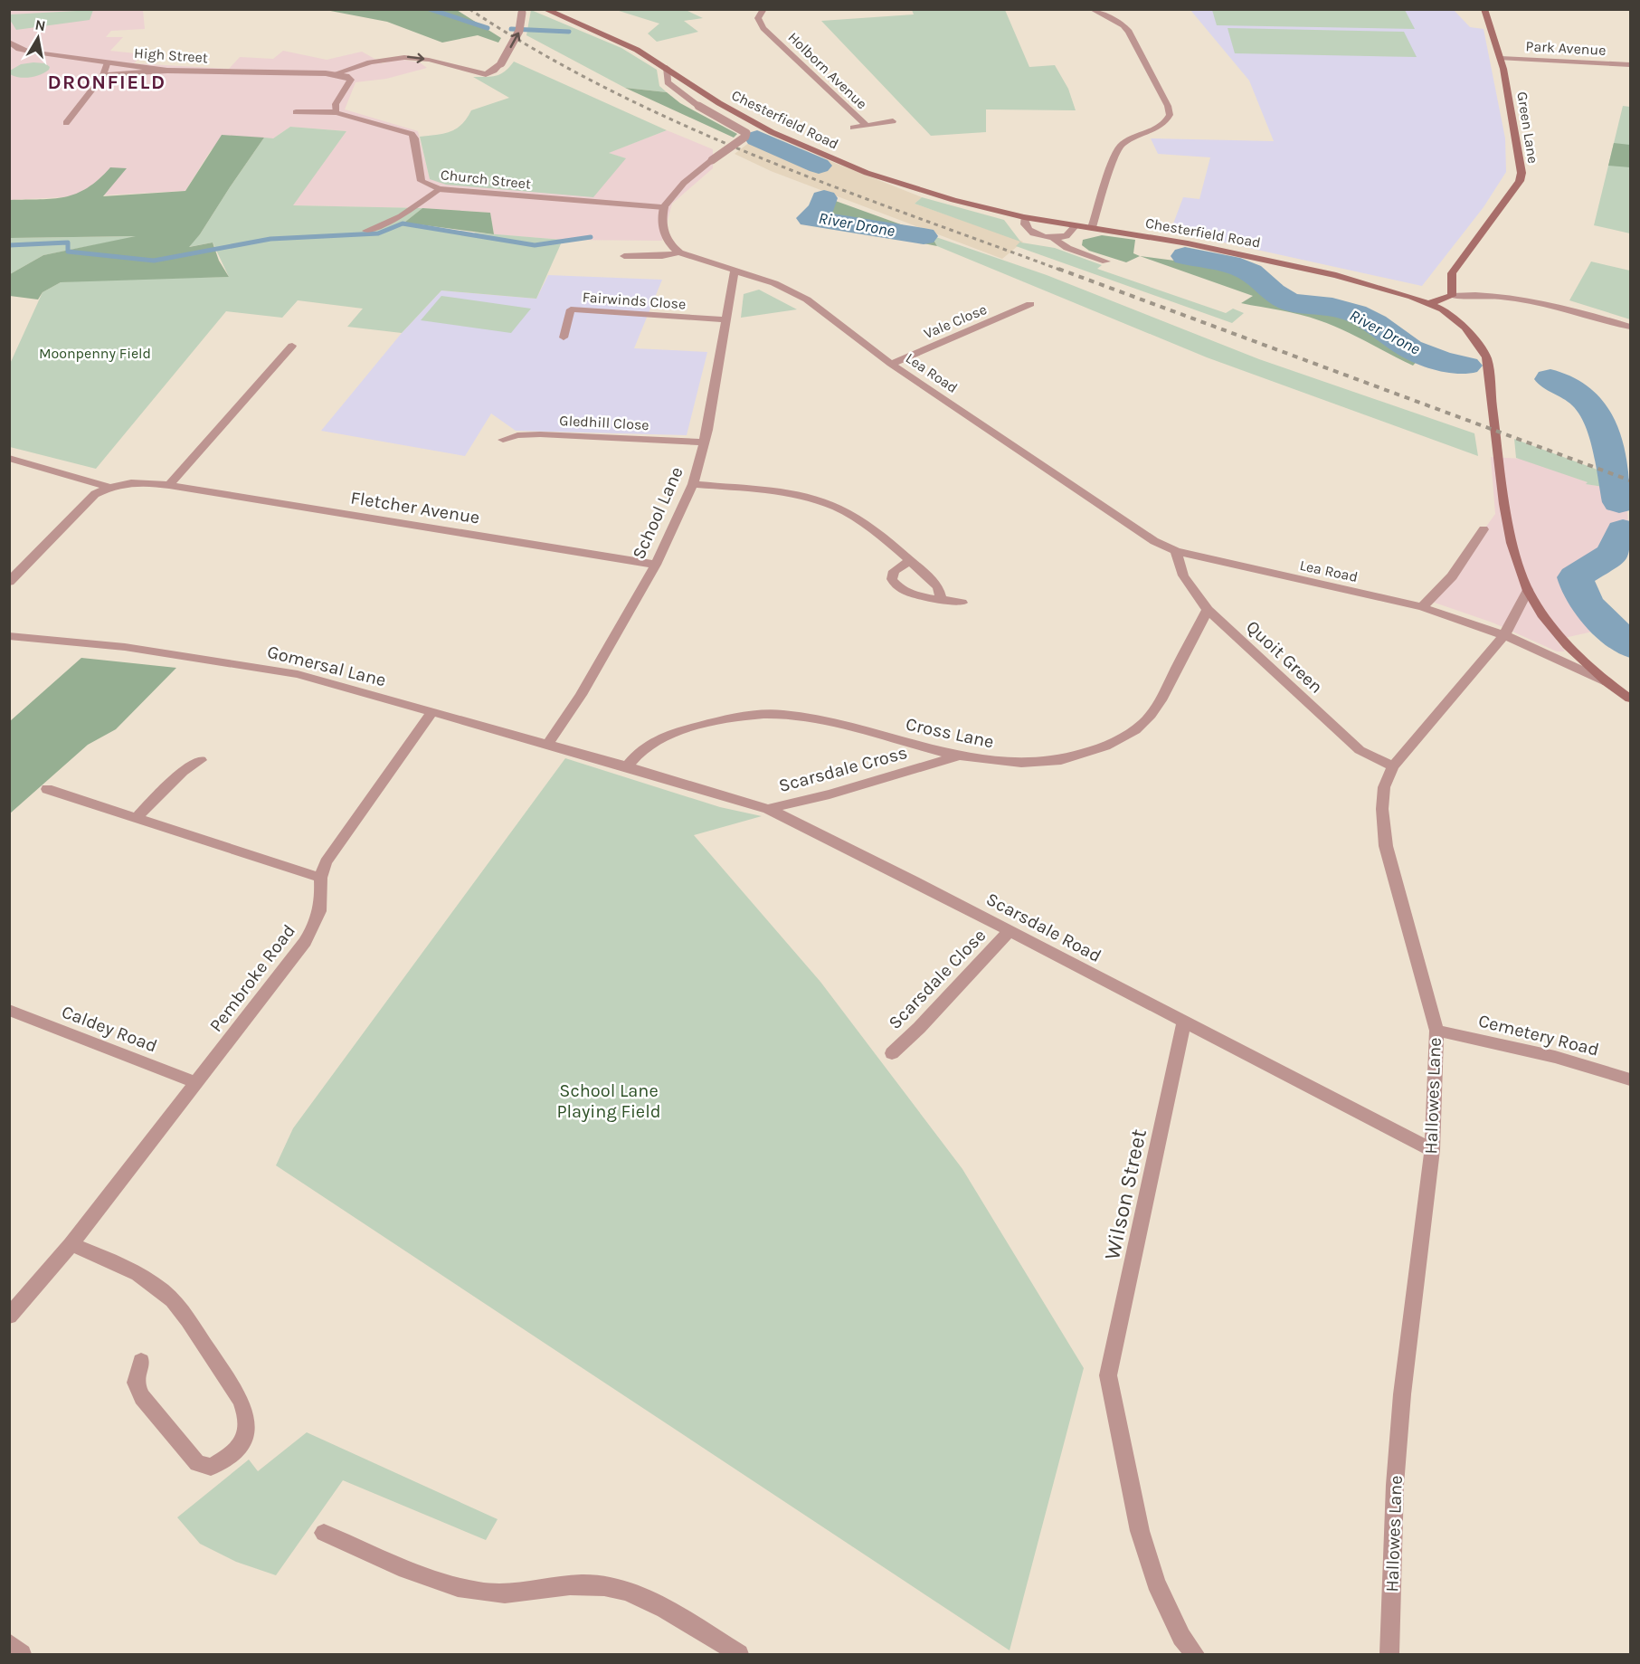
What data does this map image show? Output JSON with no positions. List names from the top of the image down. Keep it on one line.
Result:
{"streets":{"main road":["Chesterfield Road","Green Lane"],"street":["Park Avenue","High Street","Holborn Avenue","Church Street","Fairwinds Close","Vale Close","Lea Road","Gledhill Close","Fletcher Avenue","School Lane","Quoit Green","Gomersal Lane","Cross Lane","Scarsdale Cross","Scarsdale Road","Pembroke Road","Scarsdale Close","Caldey Road","Cemetery Road","Hallowes Lane","Wilson Street"]},"crossings":[["Park Avenue","Green Lane"],["Chesterfield Road","Lea Road"],["Chesterfield Road","Hallowes Lane"],["Fairwinds Close","School Lane"],["Vale Close","Lea Road"],["Lea Road","School Lane"],["Lea Road","Quoit Green"],["Lea Road","Hallowes Lane"],["Gledhill Close","School Lane"],["Fletcher Avenue","School Lane"],["School Lane","Gomersal Lane"],["Quoit Green","Cross Lane"],["Quoit Green","Hallowes Lane"],["Gomersal Lane","Cross Lane"],["Gomersal Lane","Scarsdale Road"],["Cross Lane","Scarsdale Cross"],["Cross Lane","Scarsdale Road"],["Scarsdale Cross","Scarsdale Road"],["Scarsdale Road","Scarsdale Close"],["Scarsdale Road","Hallowes Lane"],["Scarsdale Road","Wilson Street"],["Pembroke Road","Caldey Road"],["Cemetery Road","Hallowes Lane"]],"one_way":["High Street"],"districts":["DRONFIELD"],"water":["River Drone"],"parks":["Moonpenny Field","School Lane Playing Field"],"north":"top"}
